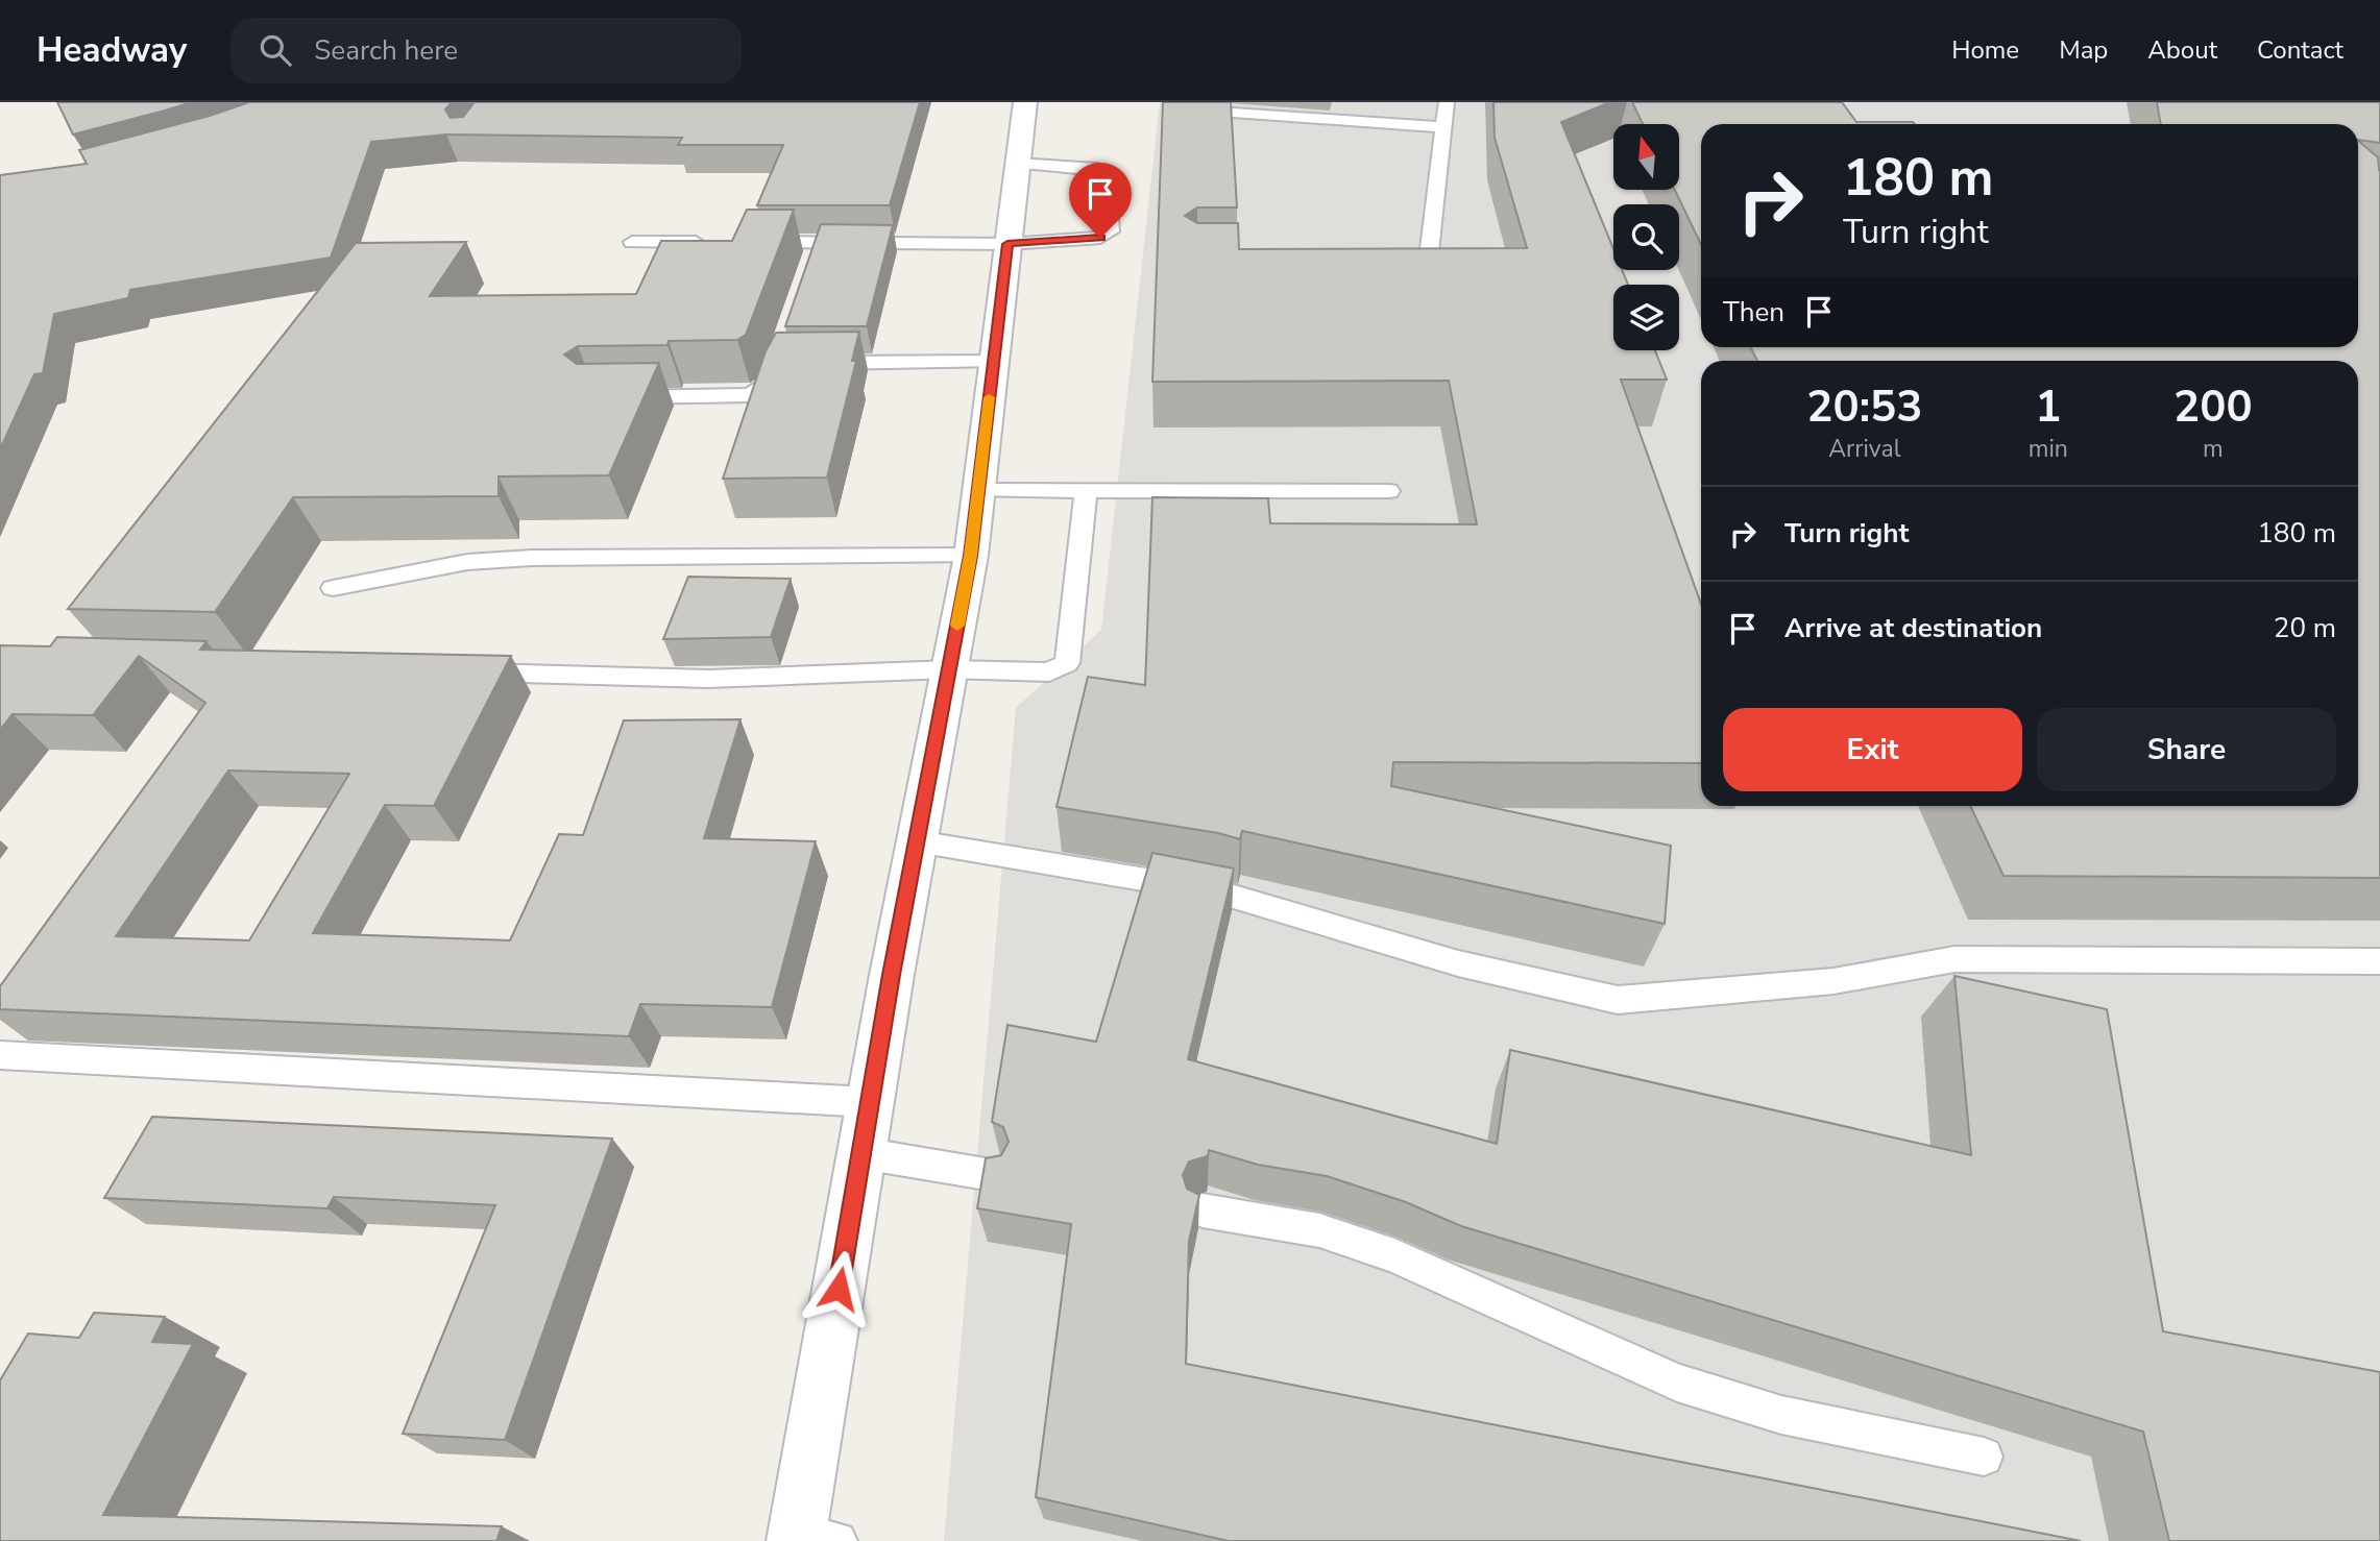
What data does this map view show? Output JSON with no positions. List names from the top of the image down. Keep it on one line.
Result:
{"north":"top","page":{"header":"Headway","search":"Search here","nav":["Home","Map","About","Contact"],"turn":["180 m","Turn right"],"then":"Then","eta":["20:53","Arrival","1","min","200","m"],"list":[{"name":"Turn right","value":"180 m"},{"name":"Arrive at destination","value":"20 m"}],"buttons":["Exit","Share"]}}
